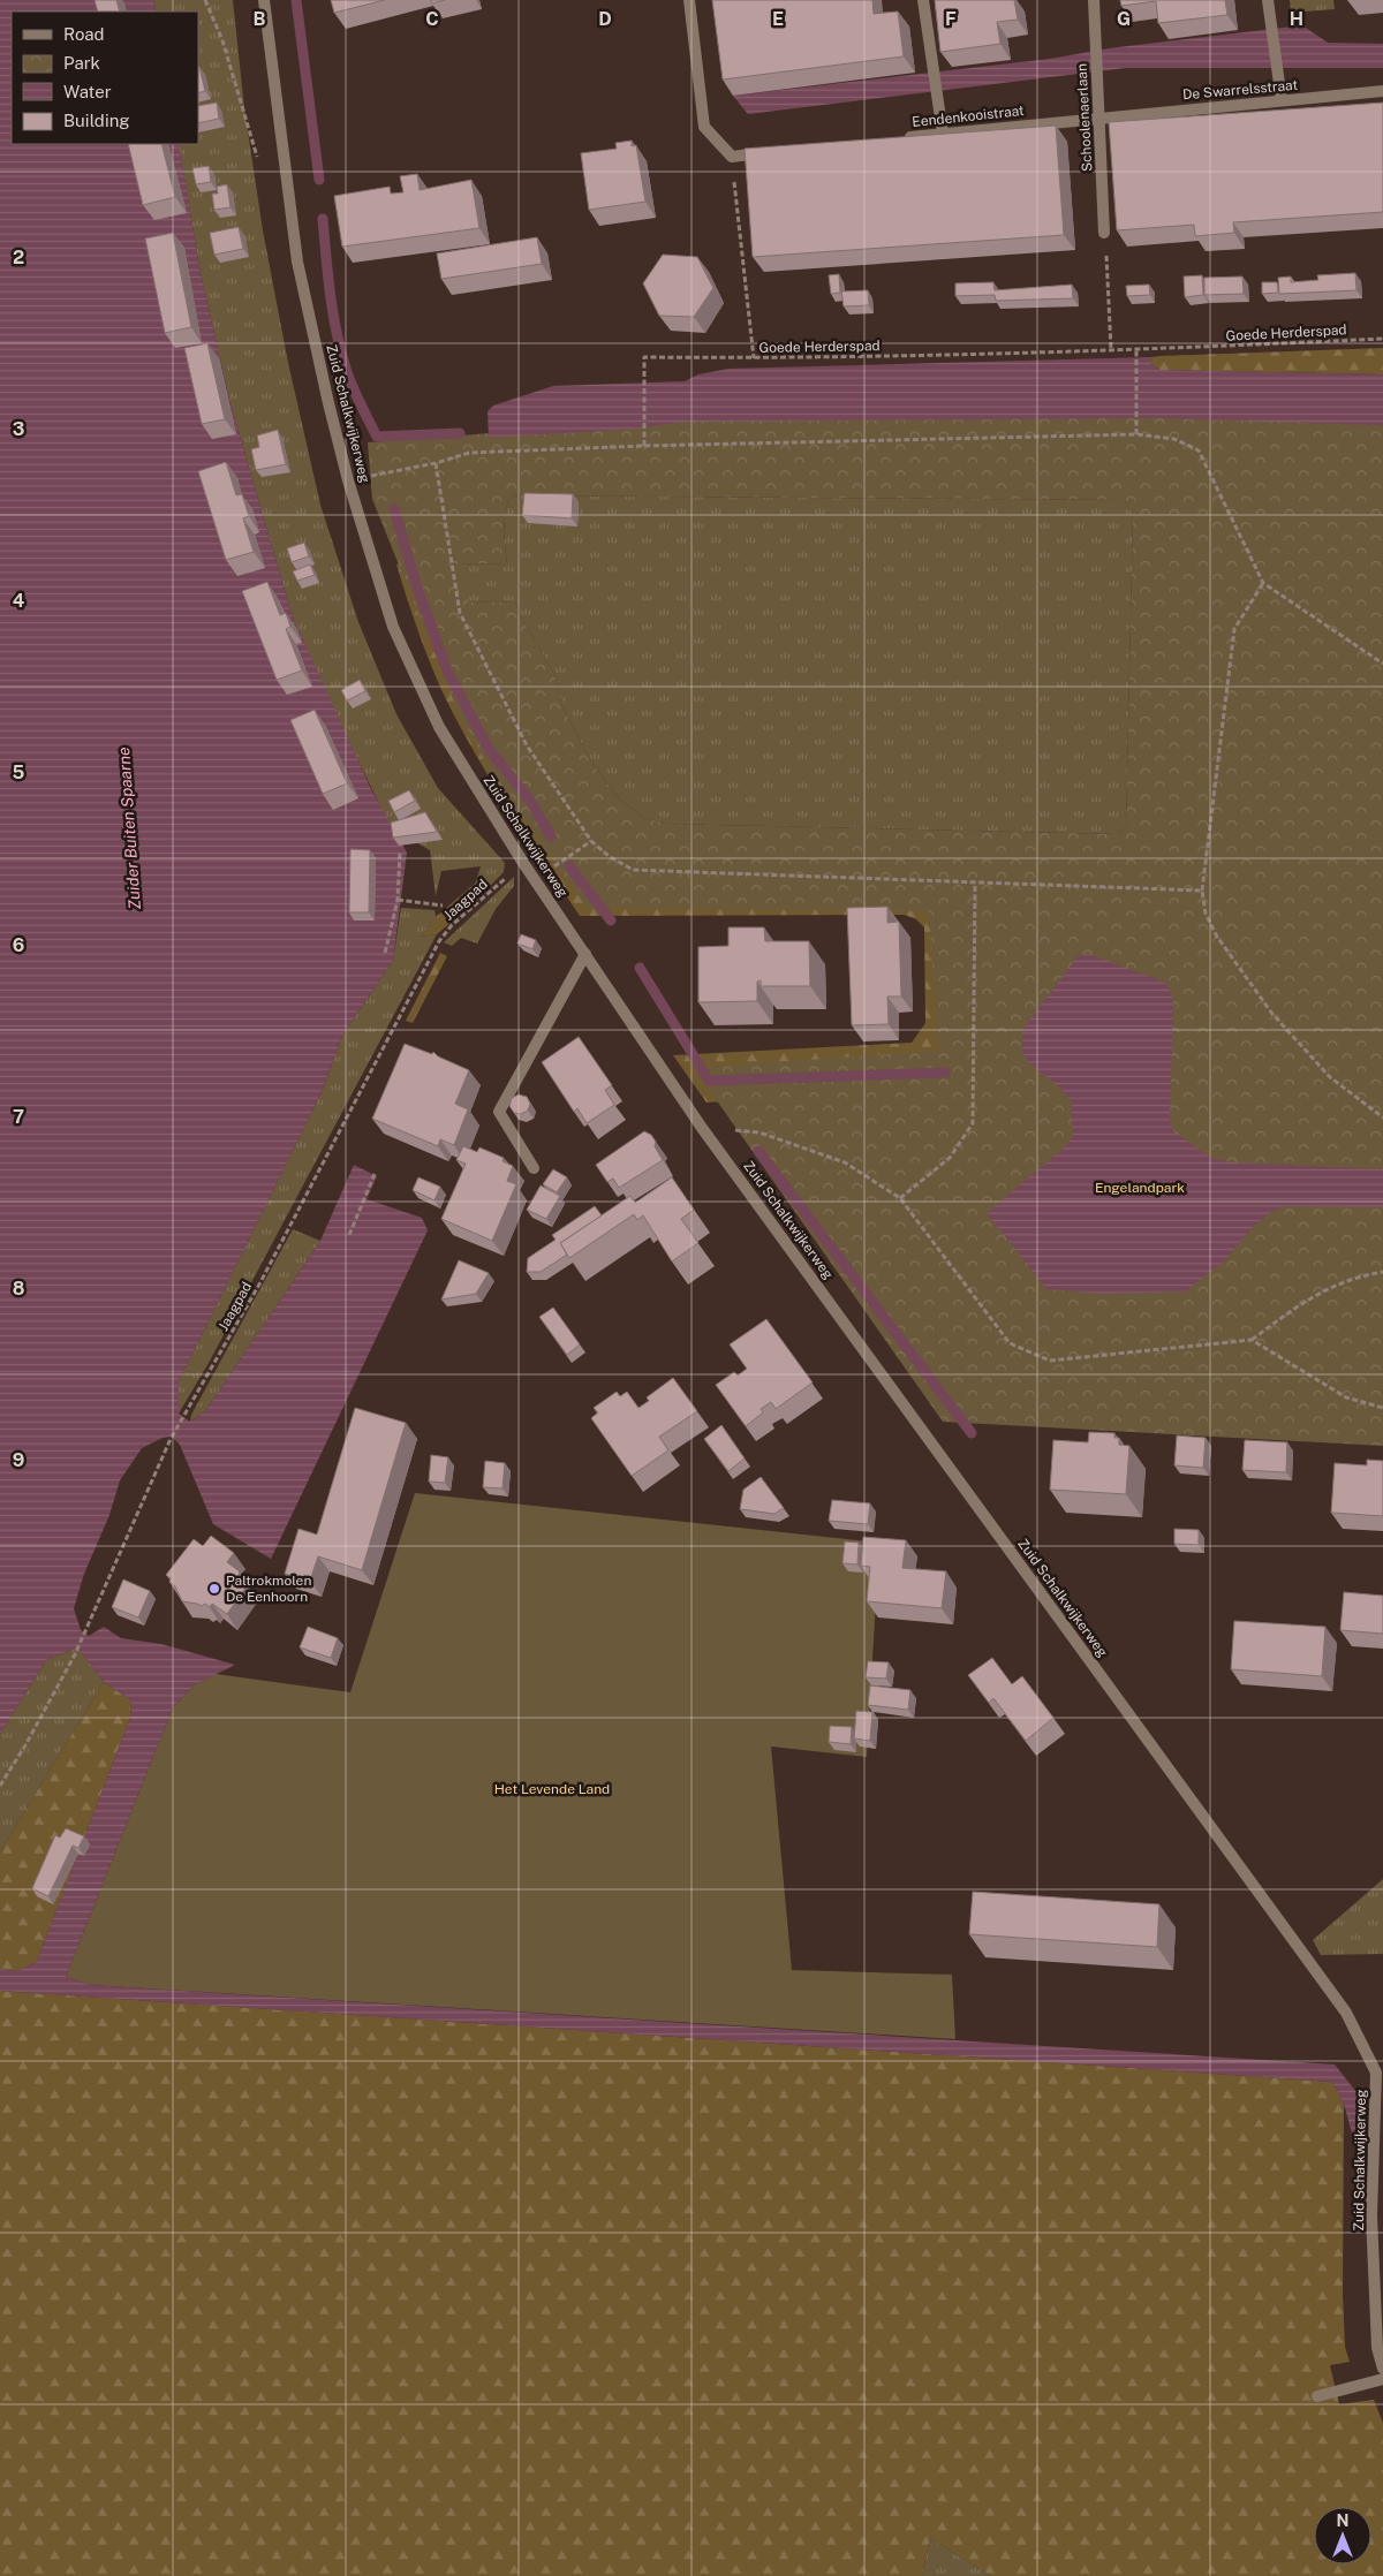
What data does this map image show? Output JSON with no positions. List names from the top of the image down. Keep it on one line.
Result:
{"streets":{"street":["De Swarrelsstraat","Eendenkooistraat","Schoolenaerlaan","Zuid Schalkwijkerweg"],"path":["Goede Herderspad","Jaagpad"]},"crossings":[["De Swarrelsstraat","Eendenkooistraat"],["De Swarrelsstraat","Schoolenaerlaan"],["Eendenkooistraat","Schoolenaerlaan"],["Zuid Schalkwijkerweg","Jaagpad"]],"water":["Zuider Buiten Spaarne"],"parks":["Engelandpark","Het Levende Land"],"places":["Paltrokmolen De Eenhoorn"],"legend":["Road","Park","Water","Building"],"north":"top","grid":{"columns":["B","C","D","E","F","G","H"],"rows":["2","3","4","5","6","7","8","9"]}}
